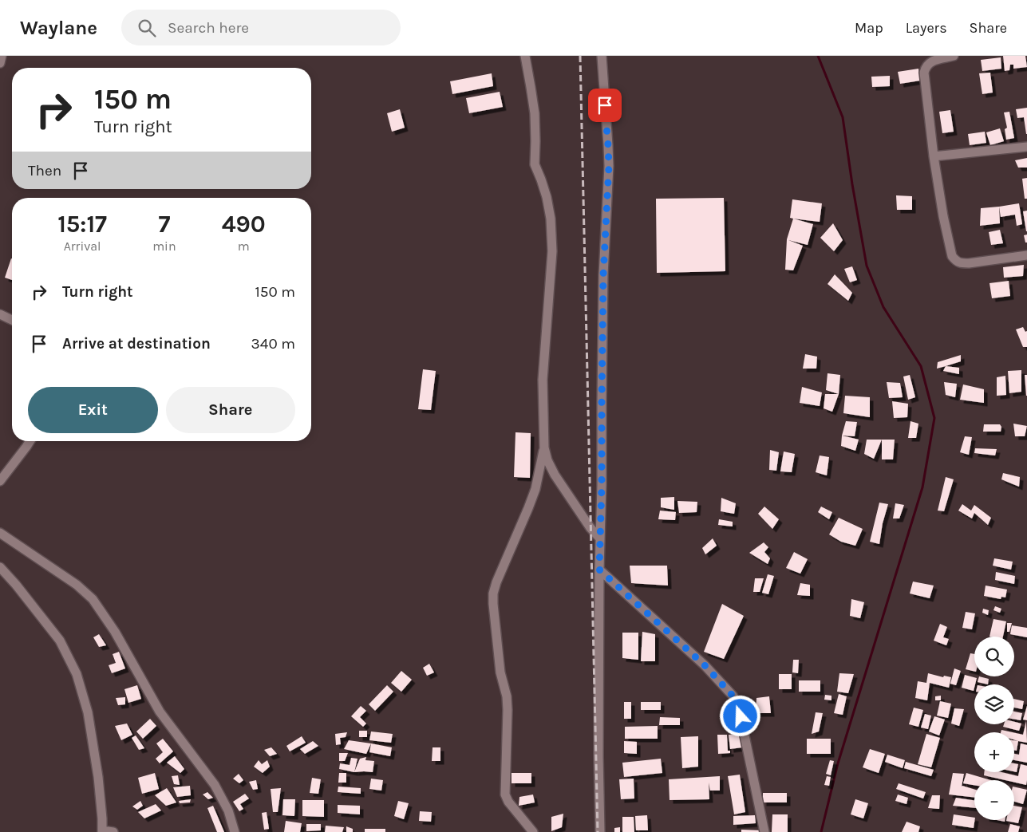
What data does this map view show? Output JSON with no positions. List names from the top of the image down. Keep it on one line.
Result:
{"page":{"header":"Waylane","search":"Search here","nav":["Map","Layers","Share"],"turn":["150 m","Turn right"],"then":"Then","eta":["15:17","Arrival","7","min","490","m"],"list":[{"name":"Turn right","value":"150 m"},{"name":"Arrive at destination","value":"340 m"}],"buttons":["Exit","Share"],"map_buttons":["+","−"]}}
